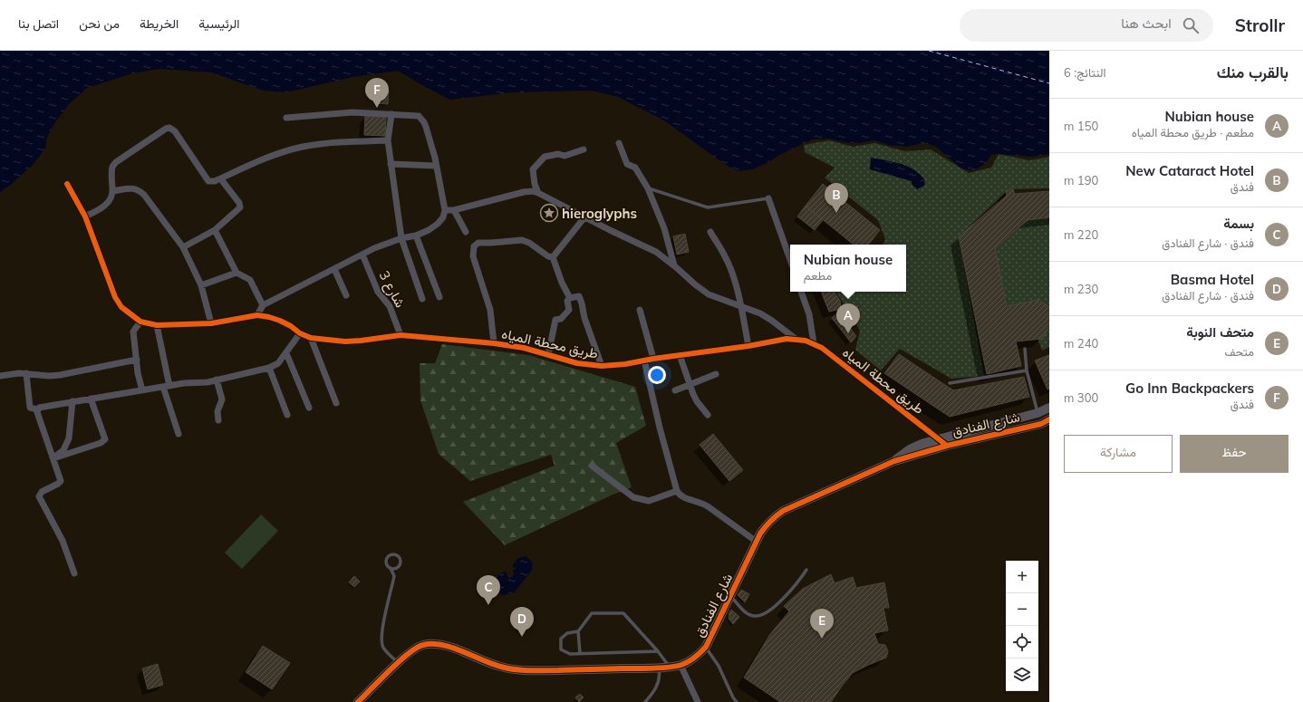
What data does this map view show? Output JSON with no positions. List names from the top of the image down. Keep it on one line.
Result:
{"streets":{"street":["شارع 3","طريق محطة المياه","شارع الفنادق"]},"crossings":[["شارع 3","طريق محطة المياه"],["طريق محطة المياه","شارع الفنادق"]],"places":{"place":["hieroglyphs"]},"page":{"header":"Strollr","search":"ابحث هنا","nav":["الرئيسية","الخريطة","من نحن","اتصل بنا"],"heading":["بالقرب منك","النتائج: 6"],"pins":["F","B","A","C","D","E"],"list":[{"mark":"A","name":"Nubian house","note":"مطعم · طريق محطة المياه","value":"150 m"},{"mark":"B","name":"New Cataract Hotel","note":"فندق","value":"190 m"},{"mark":"C","name":"بسمة","note":"فندق · شارع الفنادق","value":"220 m"},{"mark":"D","name":"Basma Hotel","note":"فندق · شارع الفنادق","value":"230 m"},{"mark":"E","name":"متحف النوبة","note":"متحف","value":"240 m"},{"mark":"F","name":"Go Inn Backpackers","note":"فندق","value":"300 m"}],"popup":["Nubian house","مطعم"],"buttons":["حفظ","مشاركة"],"map_buttons":["+","−"]}}
